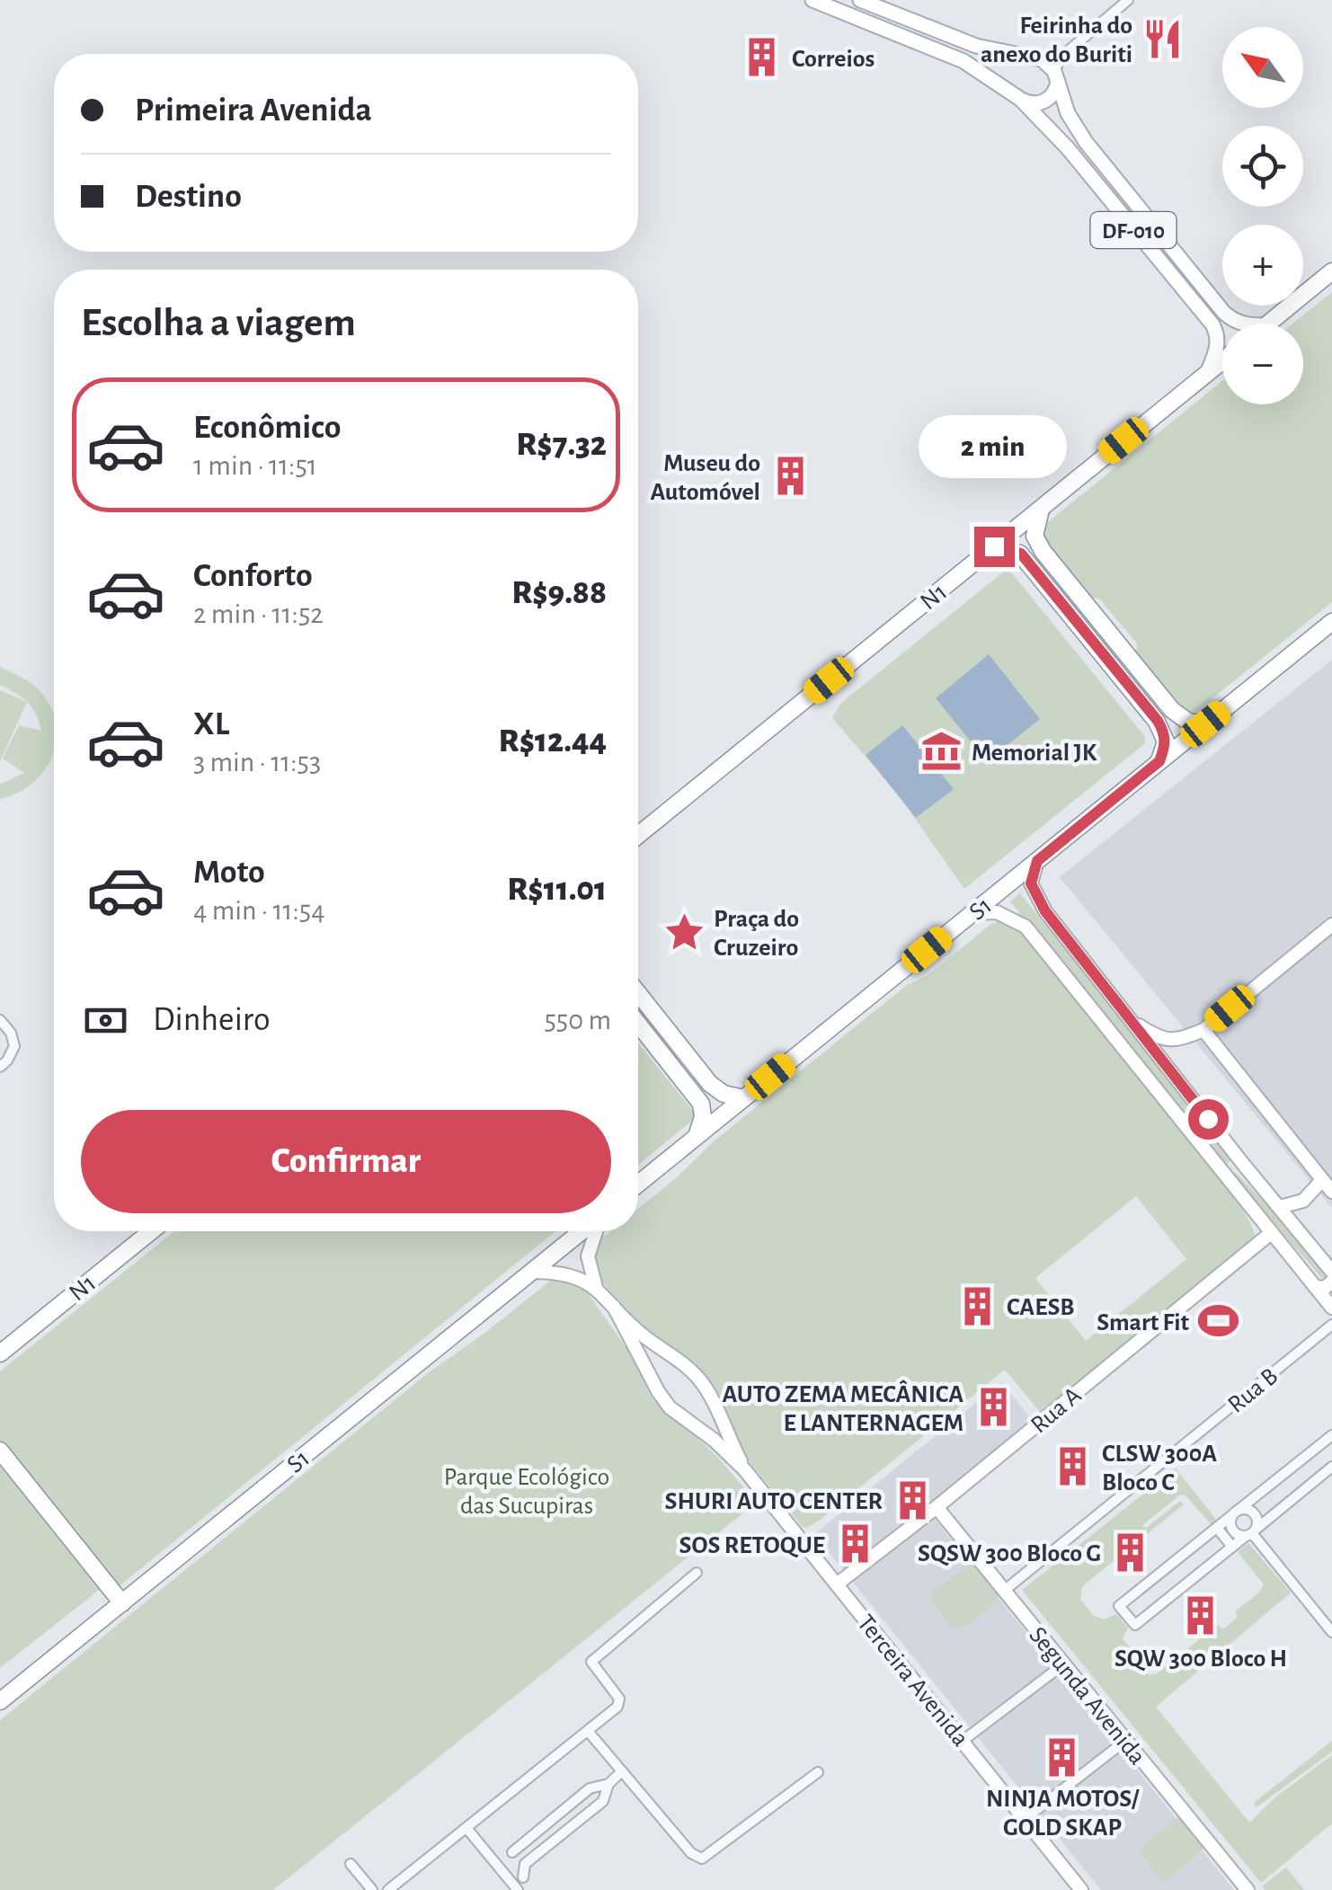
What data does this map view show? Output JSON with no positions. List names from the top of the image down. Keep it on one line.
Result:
{"streets":{"highway":["N1","S1"],"main road":["DF-010"],"street":["Rua B","Rua A","Terceira Avenida","Segunda Avenida"]},"crossings":[["DF-010","N1"],["Rua B","Segunda Avenida"],["Rua A","Terceira Avenida"],["Rua A","Segunda Avenida"]],"parks":["Parque Ecológico das Sucupiras"],"places":{"restaurant":["Feirinha do anexo do Buriti"],"building":["Correios","Museu do Automóvel","CAESB","AUTO ZEMA MECÂNICA E LANTERNAGEM","CLSW 300A Bloco C","SHURI AUTO CENTER","SOS RETOQUE","SQSW 300 Bloco G","SQW 300 Bloco H","NINJA MOTOS/ GOLD SKAP"],"museum":["Memorial JK"],"place":["Praça do Cruzeiro"],"sports":["Smart Fit"]},"north":"top left","page":{"map_buttons":["+","−"],"banner":["Primeira Avenida","Destino"],"heading":"Escolha a viagem","list":[{"name":"Econômico","note":"1 min · 11:51","value":"R$7.32"},{"name":"Conforto","note":"2 min · 11:52","value":"R$9.88"},{"name":"XL","note":"3 min · 11:53","value":"R$12.44"},{"name":"Moto","note":"4 min · 11:54","value":"R$11.01"}],"bubble":"2 min","pay":["Dinheiro","550 m"],"buttons":"Confirmar"}}
